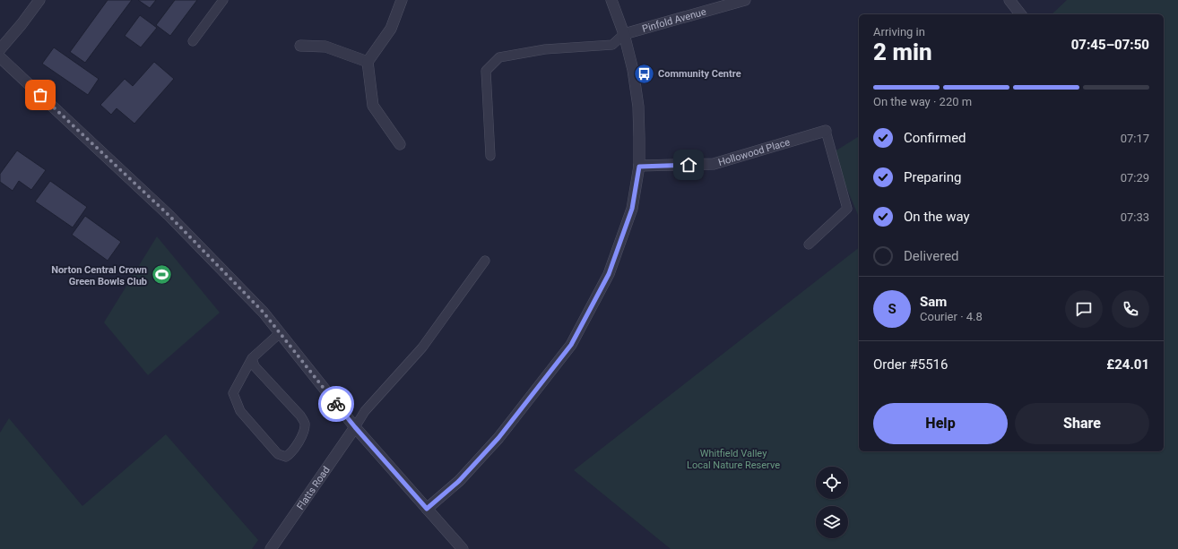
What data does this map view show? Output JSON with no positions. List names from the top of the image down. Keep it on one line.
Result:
{"streets":{"street":["Pinfold Avenue","Hollowood Place","Flatts Road"]},"parks":["Whitfield Valley Local Nature Reserve"],"places":{"bus stop":["Community Centre"],"sports":["Norton Central Crown Green Bowls Club"]},"page":{"heading":["2 min","Arriving in","07:45–07:50"],"panel":["Sam","Courier · 4.8","Order #5516","£24.01"],"bar":"On the way · 220 m","list":[["Confirmed","07:17"],["Preparing","07:29"],["On the way","07:33"],"Delivered"],"round":"S","buttons":["Help","Share"]}}
